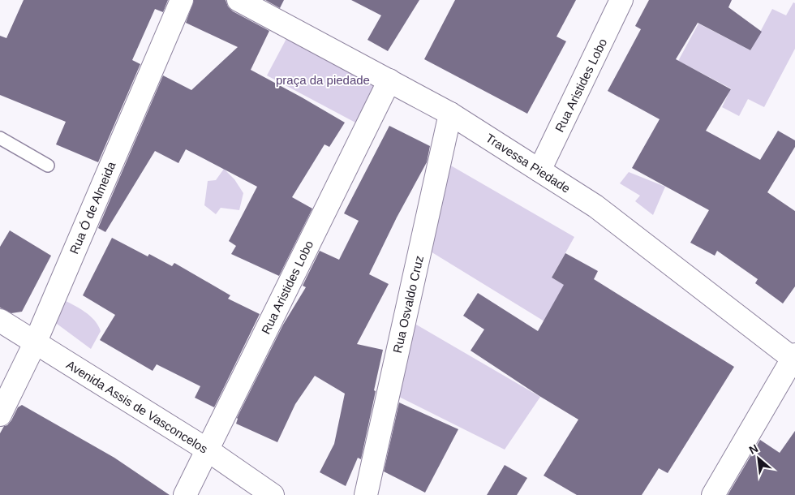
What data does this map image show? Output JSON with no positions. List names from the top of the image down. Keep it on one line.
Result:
{"streets":{"street":["Rua Aristides Lobo","Travessa Piedade","Rua Ó de Almeida","Rua Osvaldo Cruz","Avenida Assis de Vasconcelos"]},"crossings":[["Rua Aristides Lobo","Travessa Piedade"],["Rua Aristides Lobo","Avenida Assis de Vasconcelos"],["Travessa Piedade","Rua Osvaldo Cruz"],["Rua Ó de Almeida","Avenida Assis de Vasconcelos"]],"parks":["praça da piedade"],"north":"top left"}
